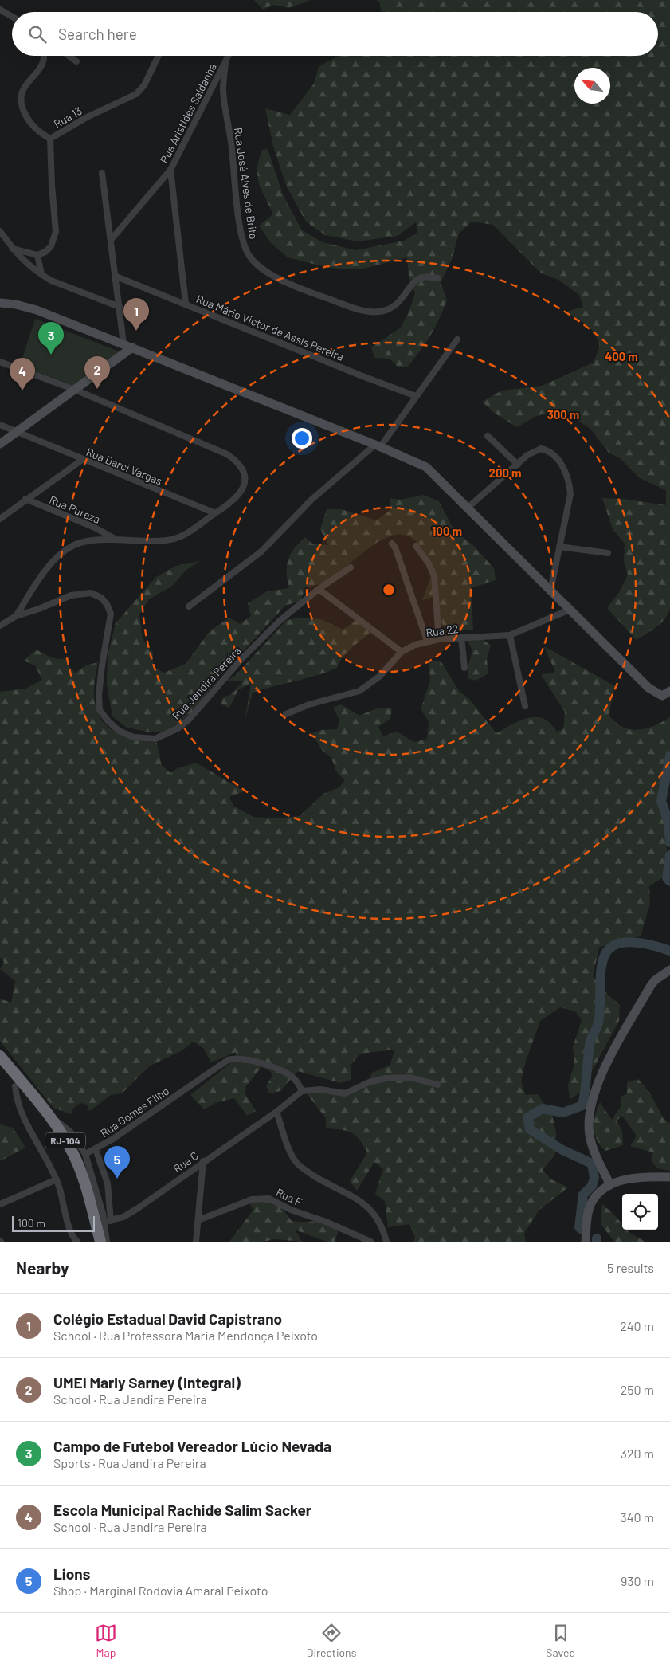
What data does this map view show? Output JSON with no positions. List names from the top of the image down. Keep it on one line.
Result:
{"streets":{"highway":["RJ-104"],"street":["Rua Aristides Saldanha","Rua 13","Rua José Alves de Brito","Rua Mário Victor de Assis Pereira","Rua Darci Vargas","Rua Pureza","Rua 22","Rua Jandira Pereira","Rua Gomes Filho","Rua C","Rua F"]},"crossings":[["Rua Aristides Saldanha","Rua José Alves de Brito"],["Rua Gomes Filho","Rua C"]],"scale_bar":"100 m","north":"top left","page":{"search":"Search here","pins":["1","3","2","4","5"],"scale":"100 m","heading":["Nearby","5 results"],"list":[{"mark":"1","name":"Colégio Estadual David Capistrano","note":"School · Rua Professora Maria Mendonça Peixoto","value":"240 m"},{"mark":"2","name":"UMEI Marly Sarney (Integral)","note":"School · Rua Jandira Pereira","value":"250 m"},{"mark":"3","name":"Campo de Futebol Vereador Lúcio Nevada","note":"Sports · Rua Jandira Pereira","value":"320 m"},{"mark":"4","name":"Escola Municipal Rachide Salim Sacker","note":"School · Rua Jandira Pereira","value":"340 m"},{"mark":"5","name":"Lions","note":"Shop · Marginal Rodovia Amaral Peixoto","value":"930 m"}],"nav":["Map","Directions","Saved"]},"rings":["400 m","300 m","200 m","100 m"]}
